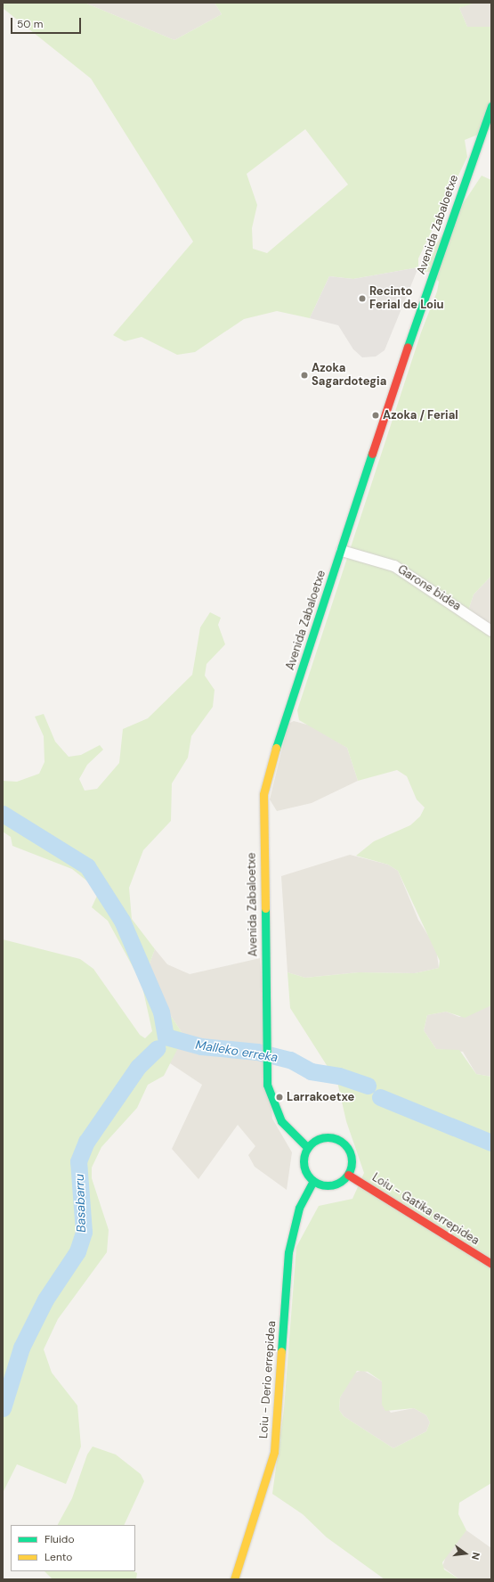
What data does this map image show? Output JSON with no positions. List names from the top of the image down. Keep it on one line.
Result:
{"streets":{"main road":["Avenida Zabaloetxe","Loiu - Gatika errepidea","Loiu - Derio errepidea"],"street":["Garone bidea"]},"crossings":[["Avenida Zabaloetxe","Garone bidea"],["Avenida Zabaloetxe","Loiu - Gatika errepidea"],["Avenida Zabaloetxe","Loiu - Derio errepidea"],["Loiu - Gatika errepidea","Loiu - Derio errepidea"]],"water":["Malleko erreka","Basabarru"],"places":["Recinto Ferial de Loiu","Azoka Sagardotegia","Azoka / Ferial","Larrakoetxe"],"legend":["Fluido","Lento"],"scale_bar":"50 m","north":"right"}
